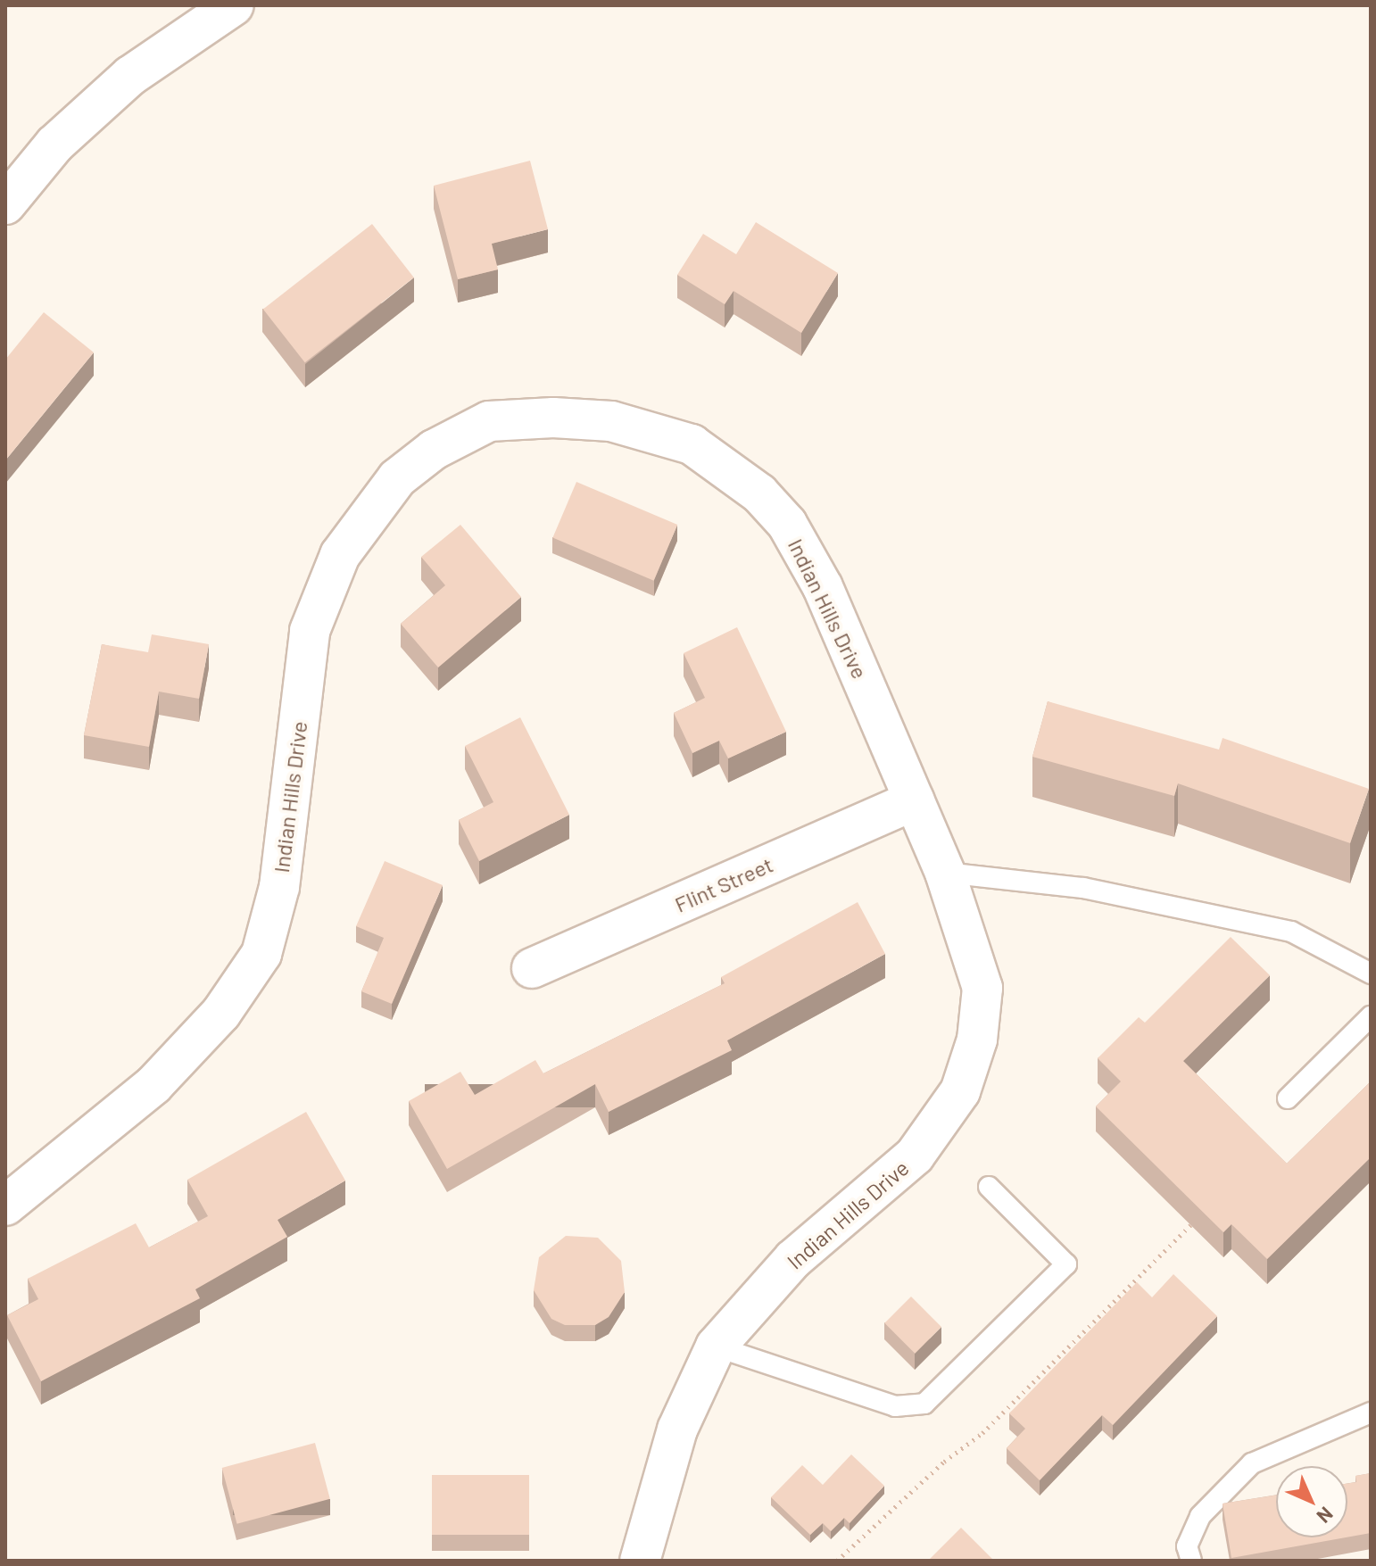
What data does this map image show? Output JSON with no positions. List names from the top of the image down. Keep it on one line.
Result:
{"streets":{"street":["Indian Hills Drive","Flint Street"]},"crossings":[["Indian Hills Drive","Flint Street"]],"north":"bottom right"}
